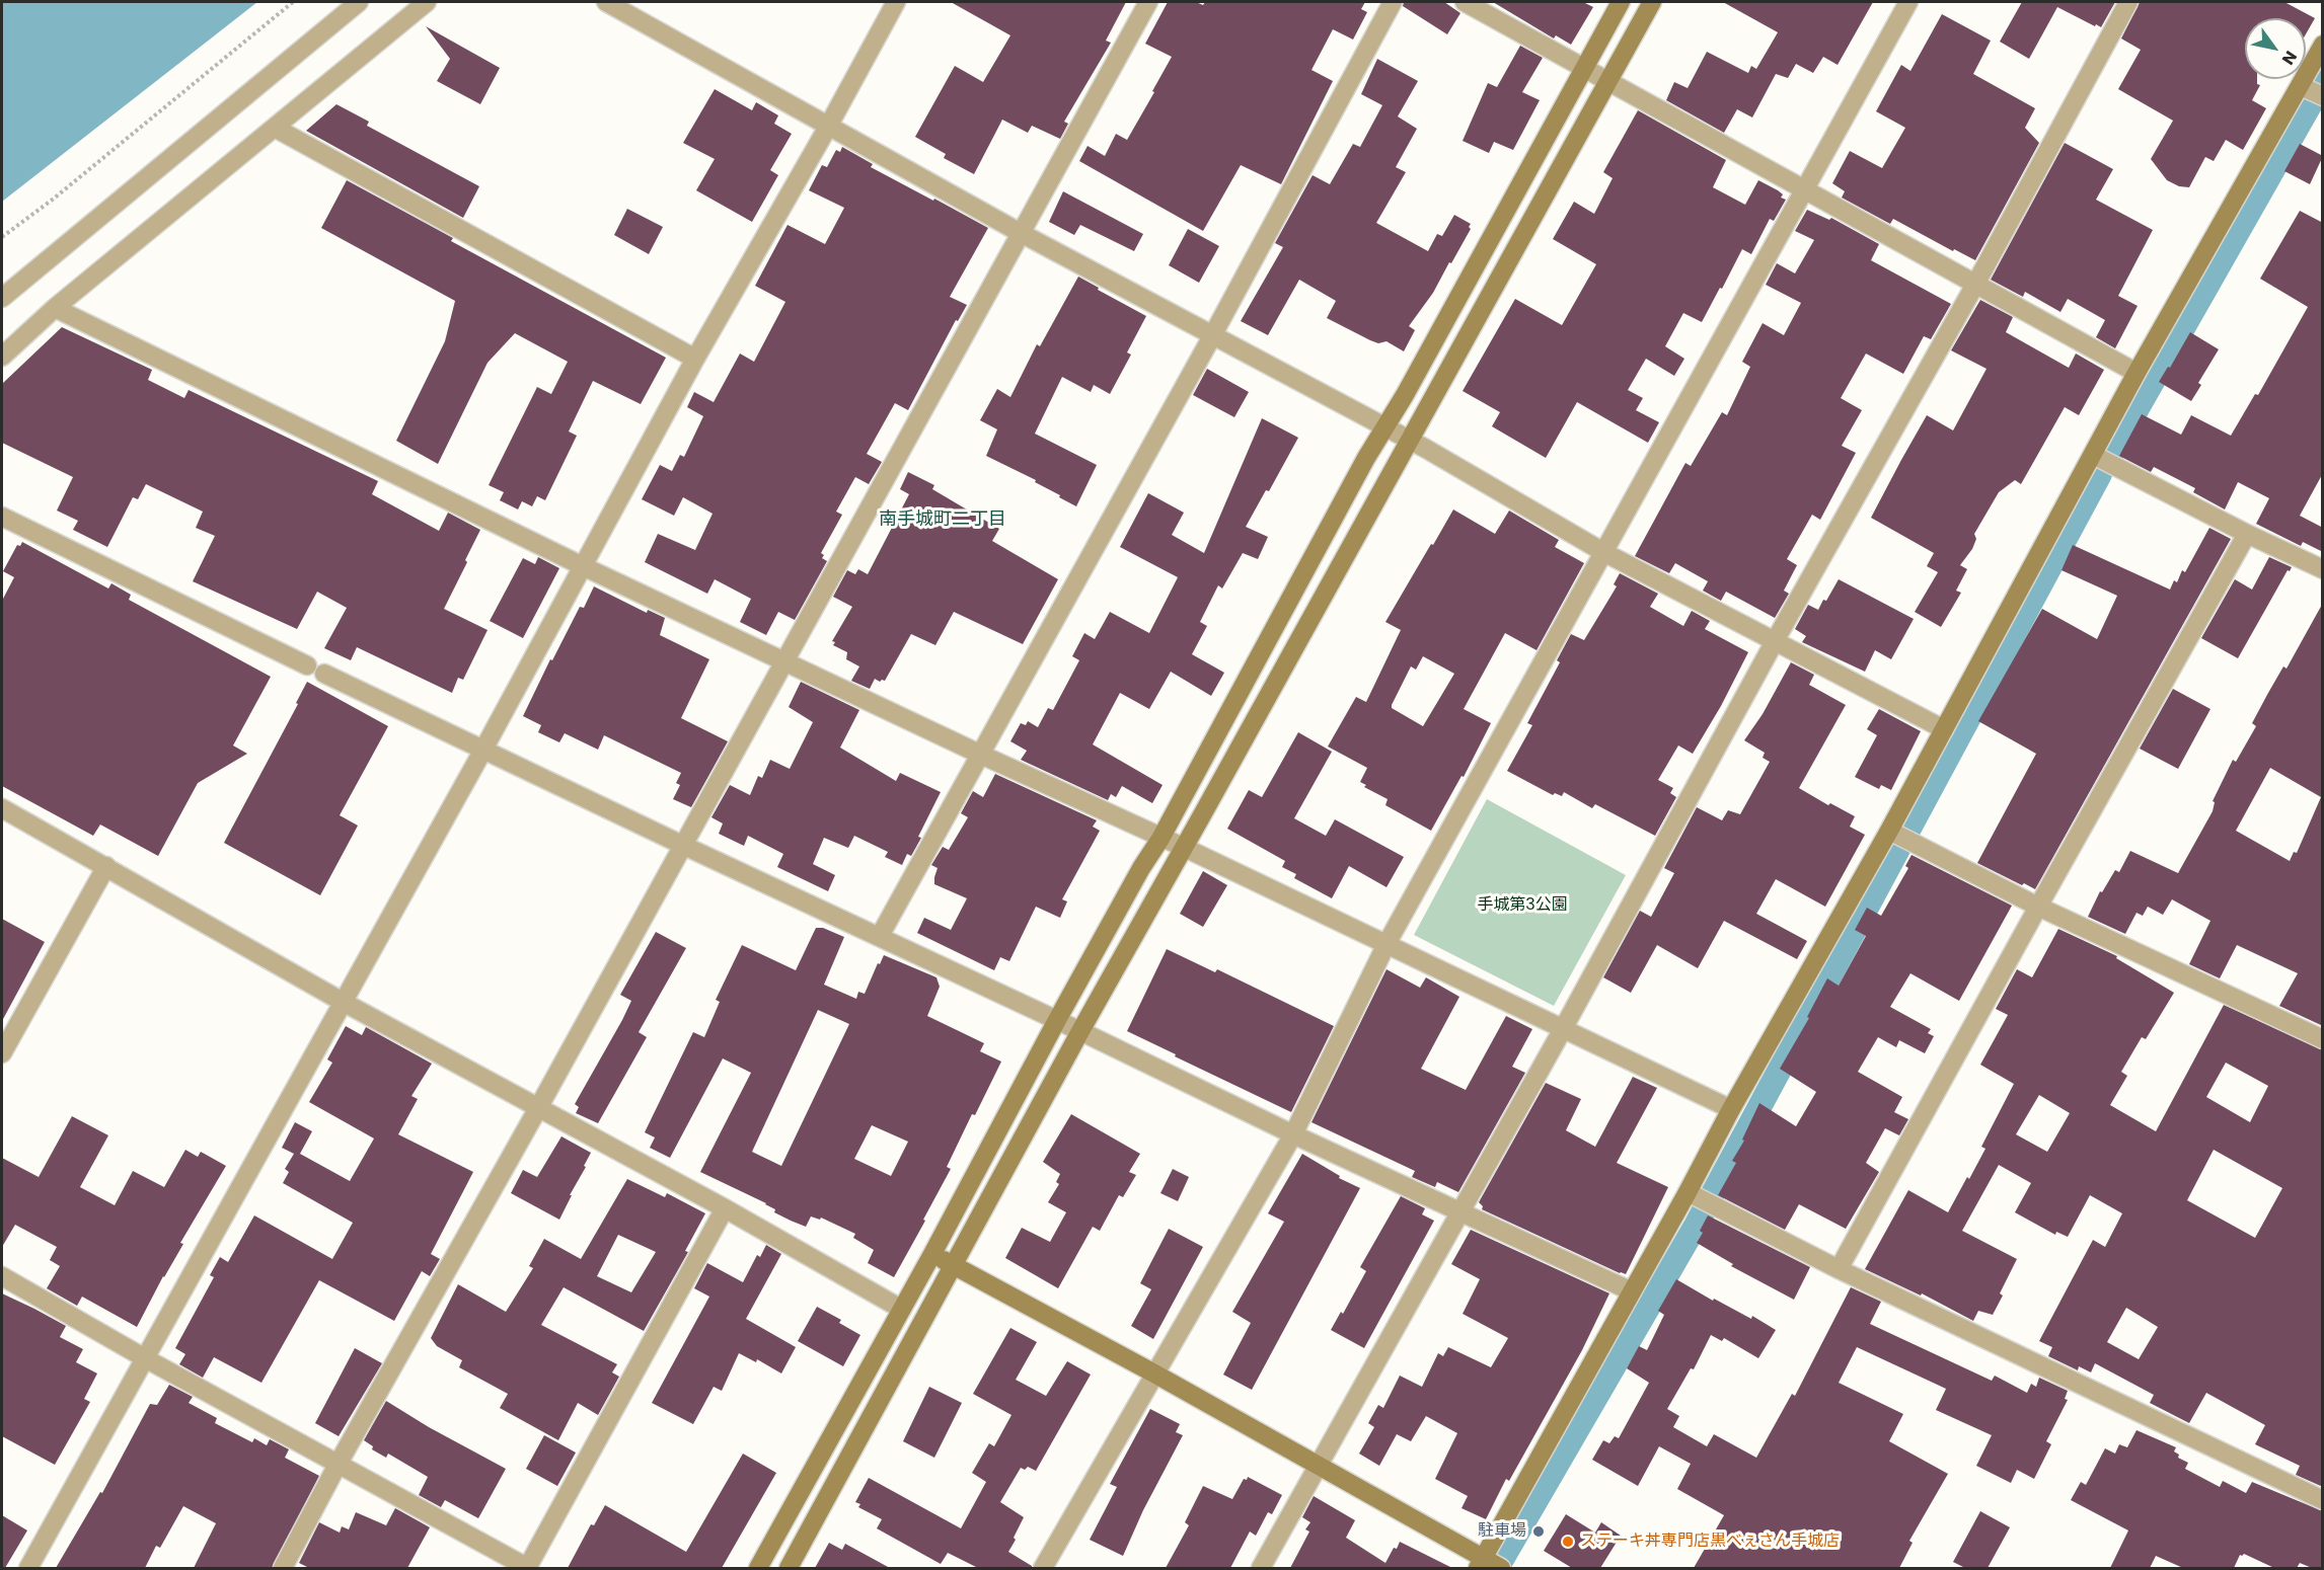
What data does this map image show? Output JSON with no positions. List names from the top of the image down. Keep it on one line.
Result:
{"districts":["南手城町二丁目"],"parks":["手城第3公園"],"places":["駐車場","ステーキ丼専門店黒べぇさん手城店"],"north":"bottom right"}
